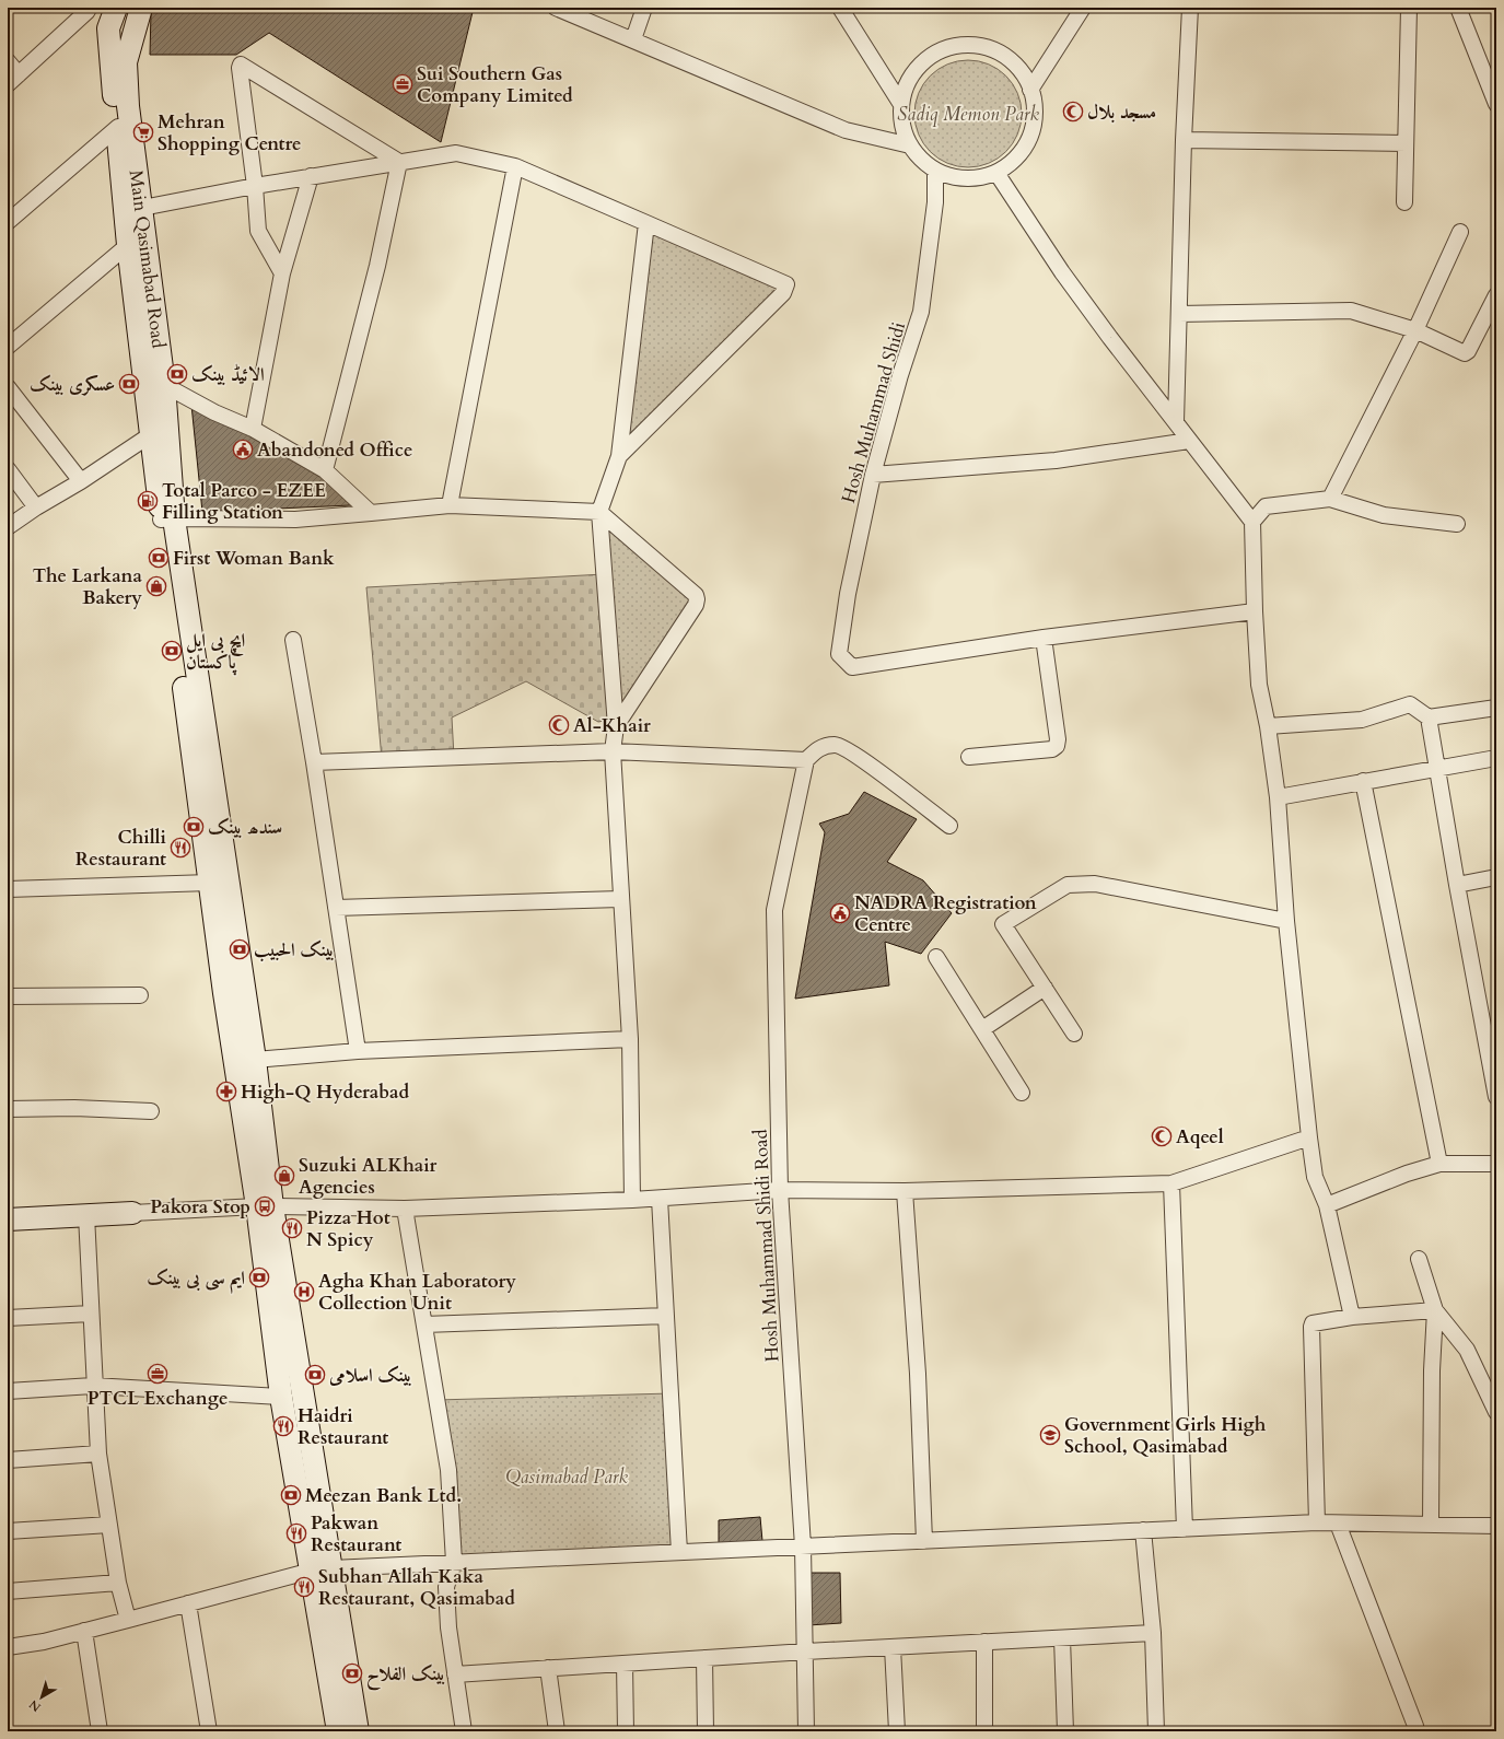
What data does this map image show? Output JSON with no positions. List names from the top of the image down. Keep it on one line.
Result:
{"streets":{"main road":["Main Qasimabad Road"],"street":["Hosh Muhammad Shidi","Hosh Muhammad Shidi Road"]},"parks":["Sadiq Memon Park","Qasimabad Park"],"places":{"office":["Sui Southern Gas Company Limited","PTCL Exchange"],"mosque":["مسجد بلال","Al-Khair","Aqeel"],"supermarket":["Mehran Shopping Centre"],"bank":["الائیڈ بینک","عسکری بینک","First Woman Bank","ایچ بی ایل پاکستان","سندھ بینک","بينک الحبيب","ایم سی بی بینک","بینک اسلامی","Meezan Bank Ltd.","بینک الفلاح"],"public building":["Abandoned Office","NADRA Registration Centre"],"fuel station":["Total Parco - EZEE Filling Station"],"shop":["The Larkana Bakery","Suzuki ALKhair Agencies"],"restaurant":["Chilli Restaurant","Pizza Hot N Spicy","Haidri Restaurant","Pakwan Restaurant","Subhan Allah Kaka Restaurant, Qasimabad"],"pharmacy":["High-Q Hyderabad"],"bus stop":["Pakora Stop"],"hospital":["Agha Khan Laboratory Collection Unit"],"school or university":["Government Girls High School, Qasimabad"]},"north":"bottom left"}
